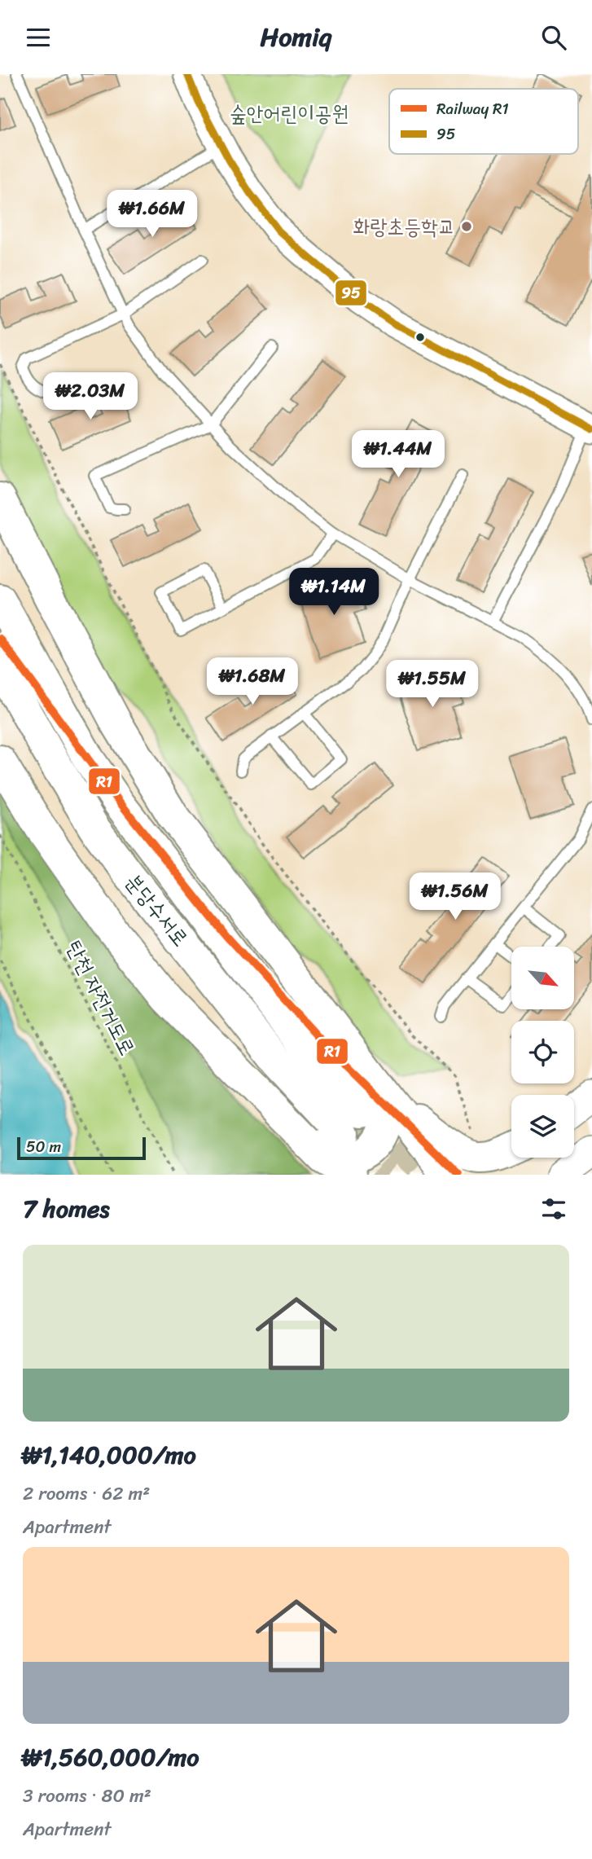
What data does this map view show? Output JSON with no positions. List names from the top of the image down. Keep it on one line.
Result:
{"streets":{"highway":["분당수서로"],"path":["탄천 자전거도로"]},"parks":["숲안어린이공원"],"places":["화랑초등학교"],"lines":["transit line 95","rail line R1"],"legend":["Railway R1","95"],"scale_bar":"50 m","north":"bottom right","page":{"header":"Homiq","price":["₩1.66M","₩2.03M","₩1.44M","₩1.14M","₩1.68M","₩1.55M","₩1.56M"],"scale":"50 m","heading":"7 homes","list":[{"name":"₩1,140,000/mo","note":"2 rooms · 62 m² · Apartment"},{"name":"₩1,560,000/mo","note":"3 rooms · 80 m² · Apartment"}]}}
